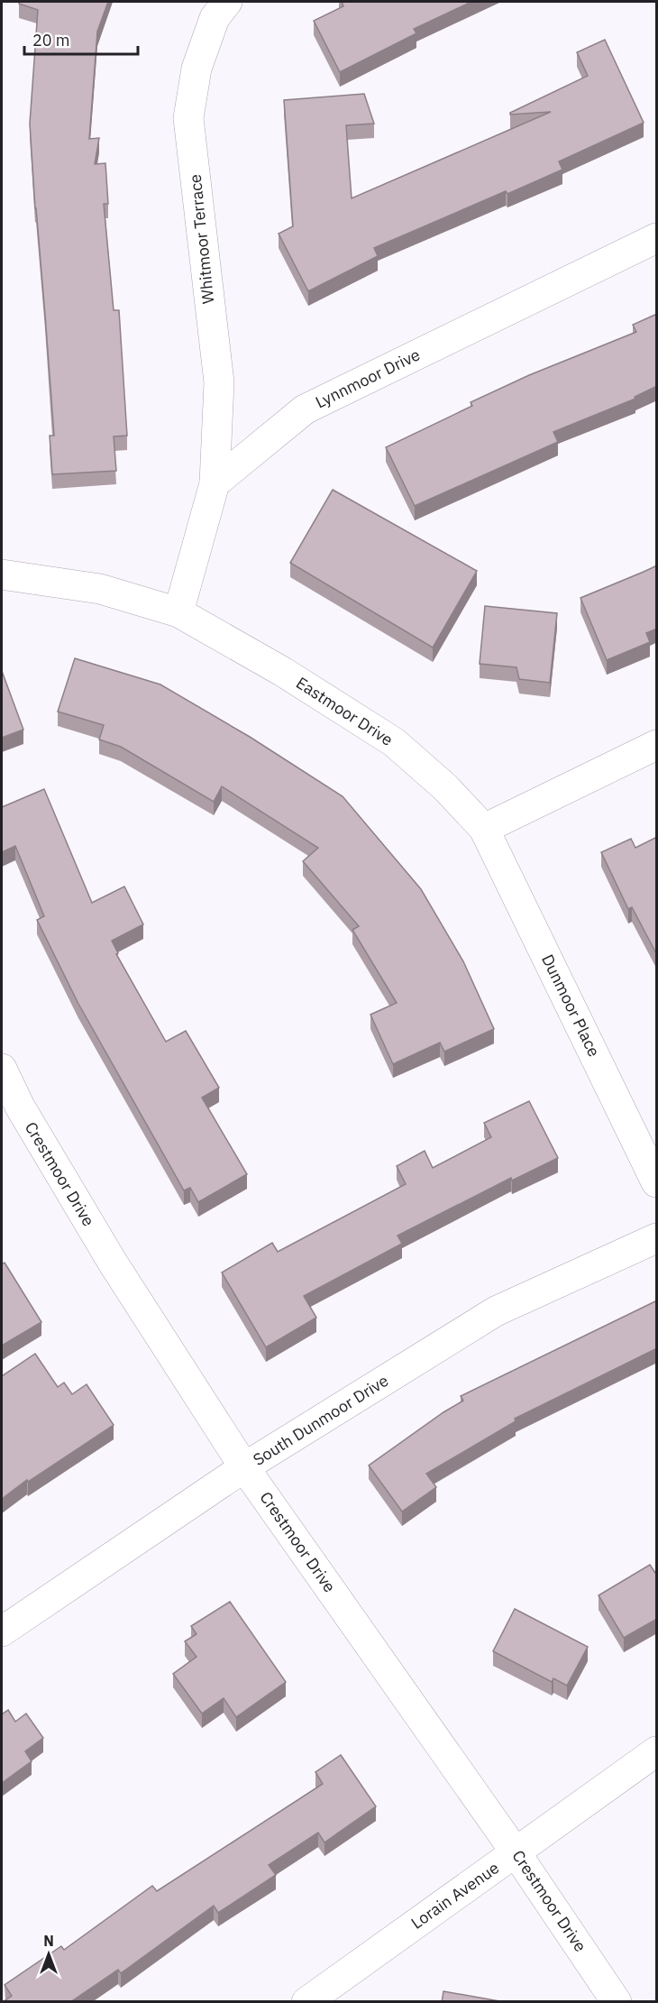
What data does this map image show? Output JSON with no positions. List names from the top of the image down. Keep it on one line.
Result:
{"streets":{"street":["Whitmoor Terrace","Lynnmoor Drive","Eastmoor Drive","Dunmoor Place","Crestmoor Drive","South Dunmoor Drive","Lorain Avenue"]},"crossings":[["Whitmoor Terrace","Lynnmoor Drive"],["Eastmoor Drive","Dunmoor Place"],["Crestmoor Drive","South Dunmoor Drive"],["Crestmoor Drive","Lorain Avenue"]],"scale_bar":"20 m","north":"top"}
